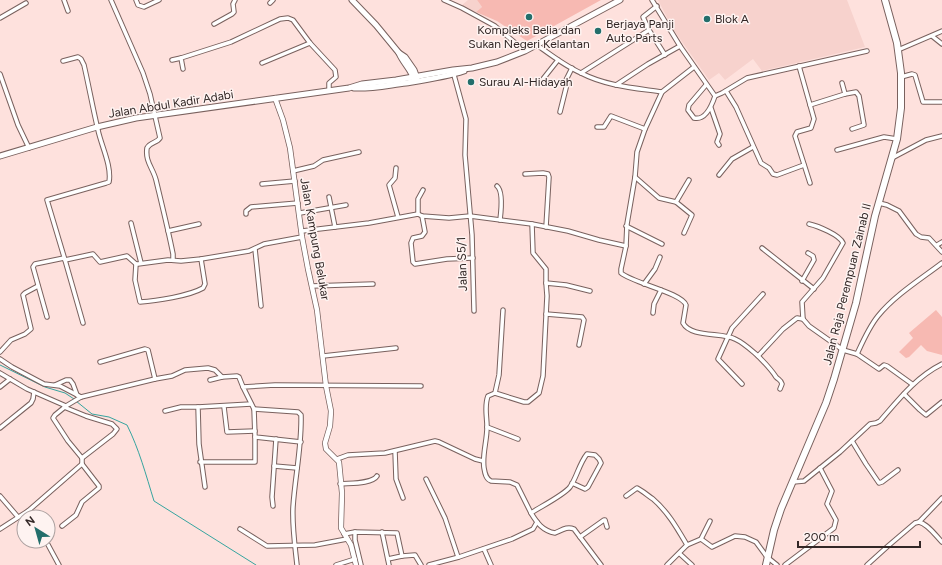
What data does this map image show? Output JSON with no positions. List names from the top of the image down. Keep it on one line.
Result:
{"streets":{"main road":["Jalan Abdul Kadir Adabi","Jalan Raja Perempuan Zainab II"],"street":["Jalan Kampung Belukar","Jalan S5/1"]},"crossings":[["Jalan Abdul Kadir Adabi","Jalan Kampung Belukar"],["Jalan Abdul Kadir Adabi","Jalan S5/1"]],"places":["Kompleks Belia dan Sukan Negeri Kelantan","Blok A","Berjaya Panji Auto Parts","Surau Al-Hidayah"],"scale_bar":"200 m","north":"top left"}
